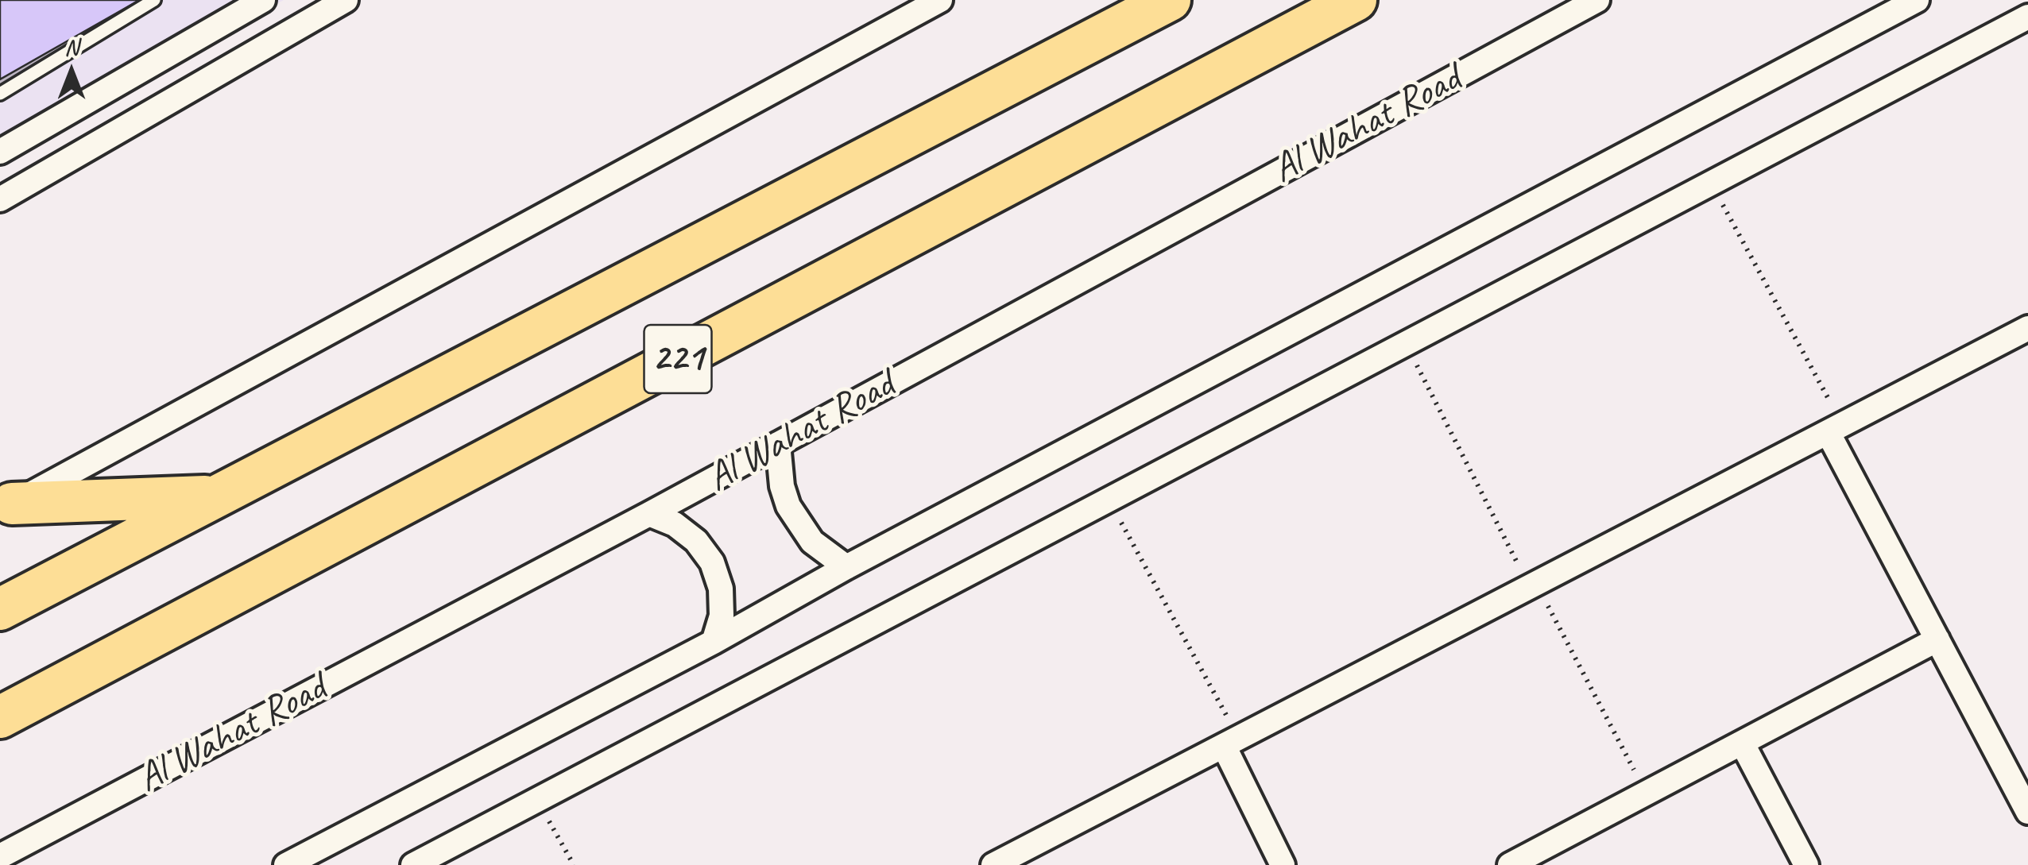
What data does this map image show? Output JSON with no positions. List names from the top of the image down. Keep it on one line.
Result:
{"streets":{"highway":["221"],"street":["Al Wahat Road"]},"north":"top"}
